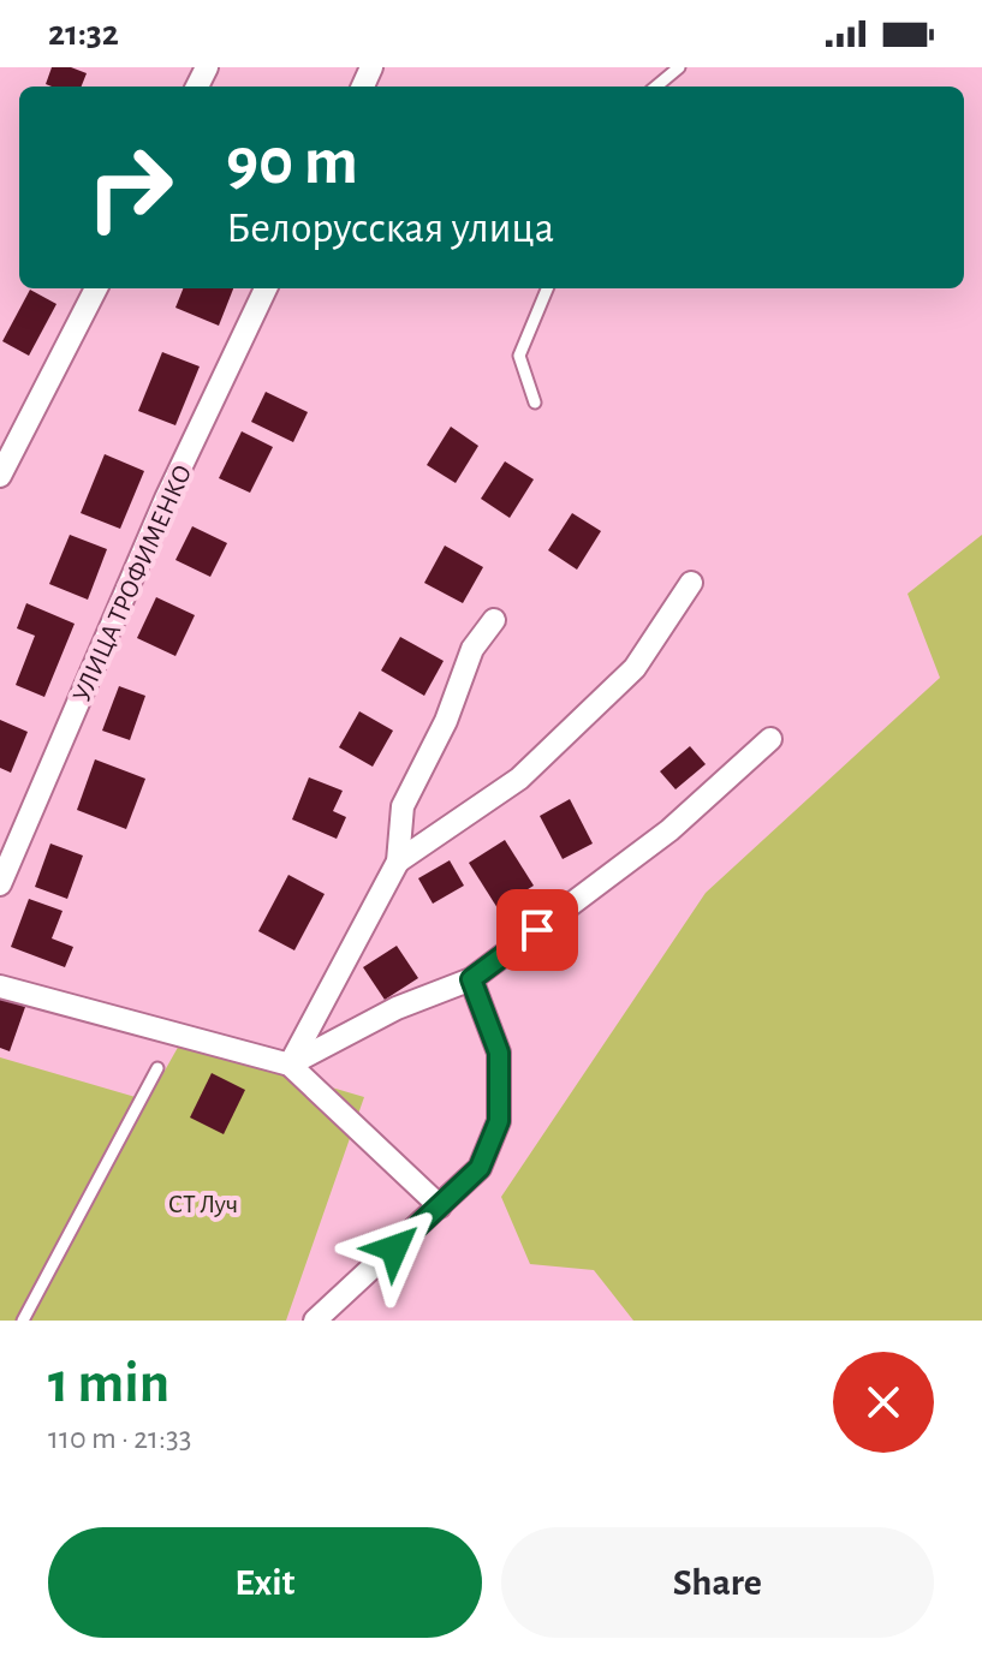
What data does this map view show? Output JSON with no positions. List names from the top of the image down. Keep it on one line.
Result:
{"streets":{"street":["УЛИЦА ТРОФИМЕНКО"]},"parks":["СТ Луч"],"page":{"status":"21:32","turn":["90 m","Белорусская улица"],"heading":["1 min","110 m · 21:33"],"buttons":["Exit","Share"]}}
